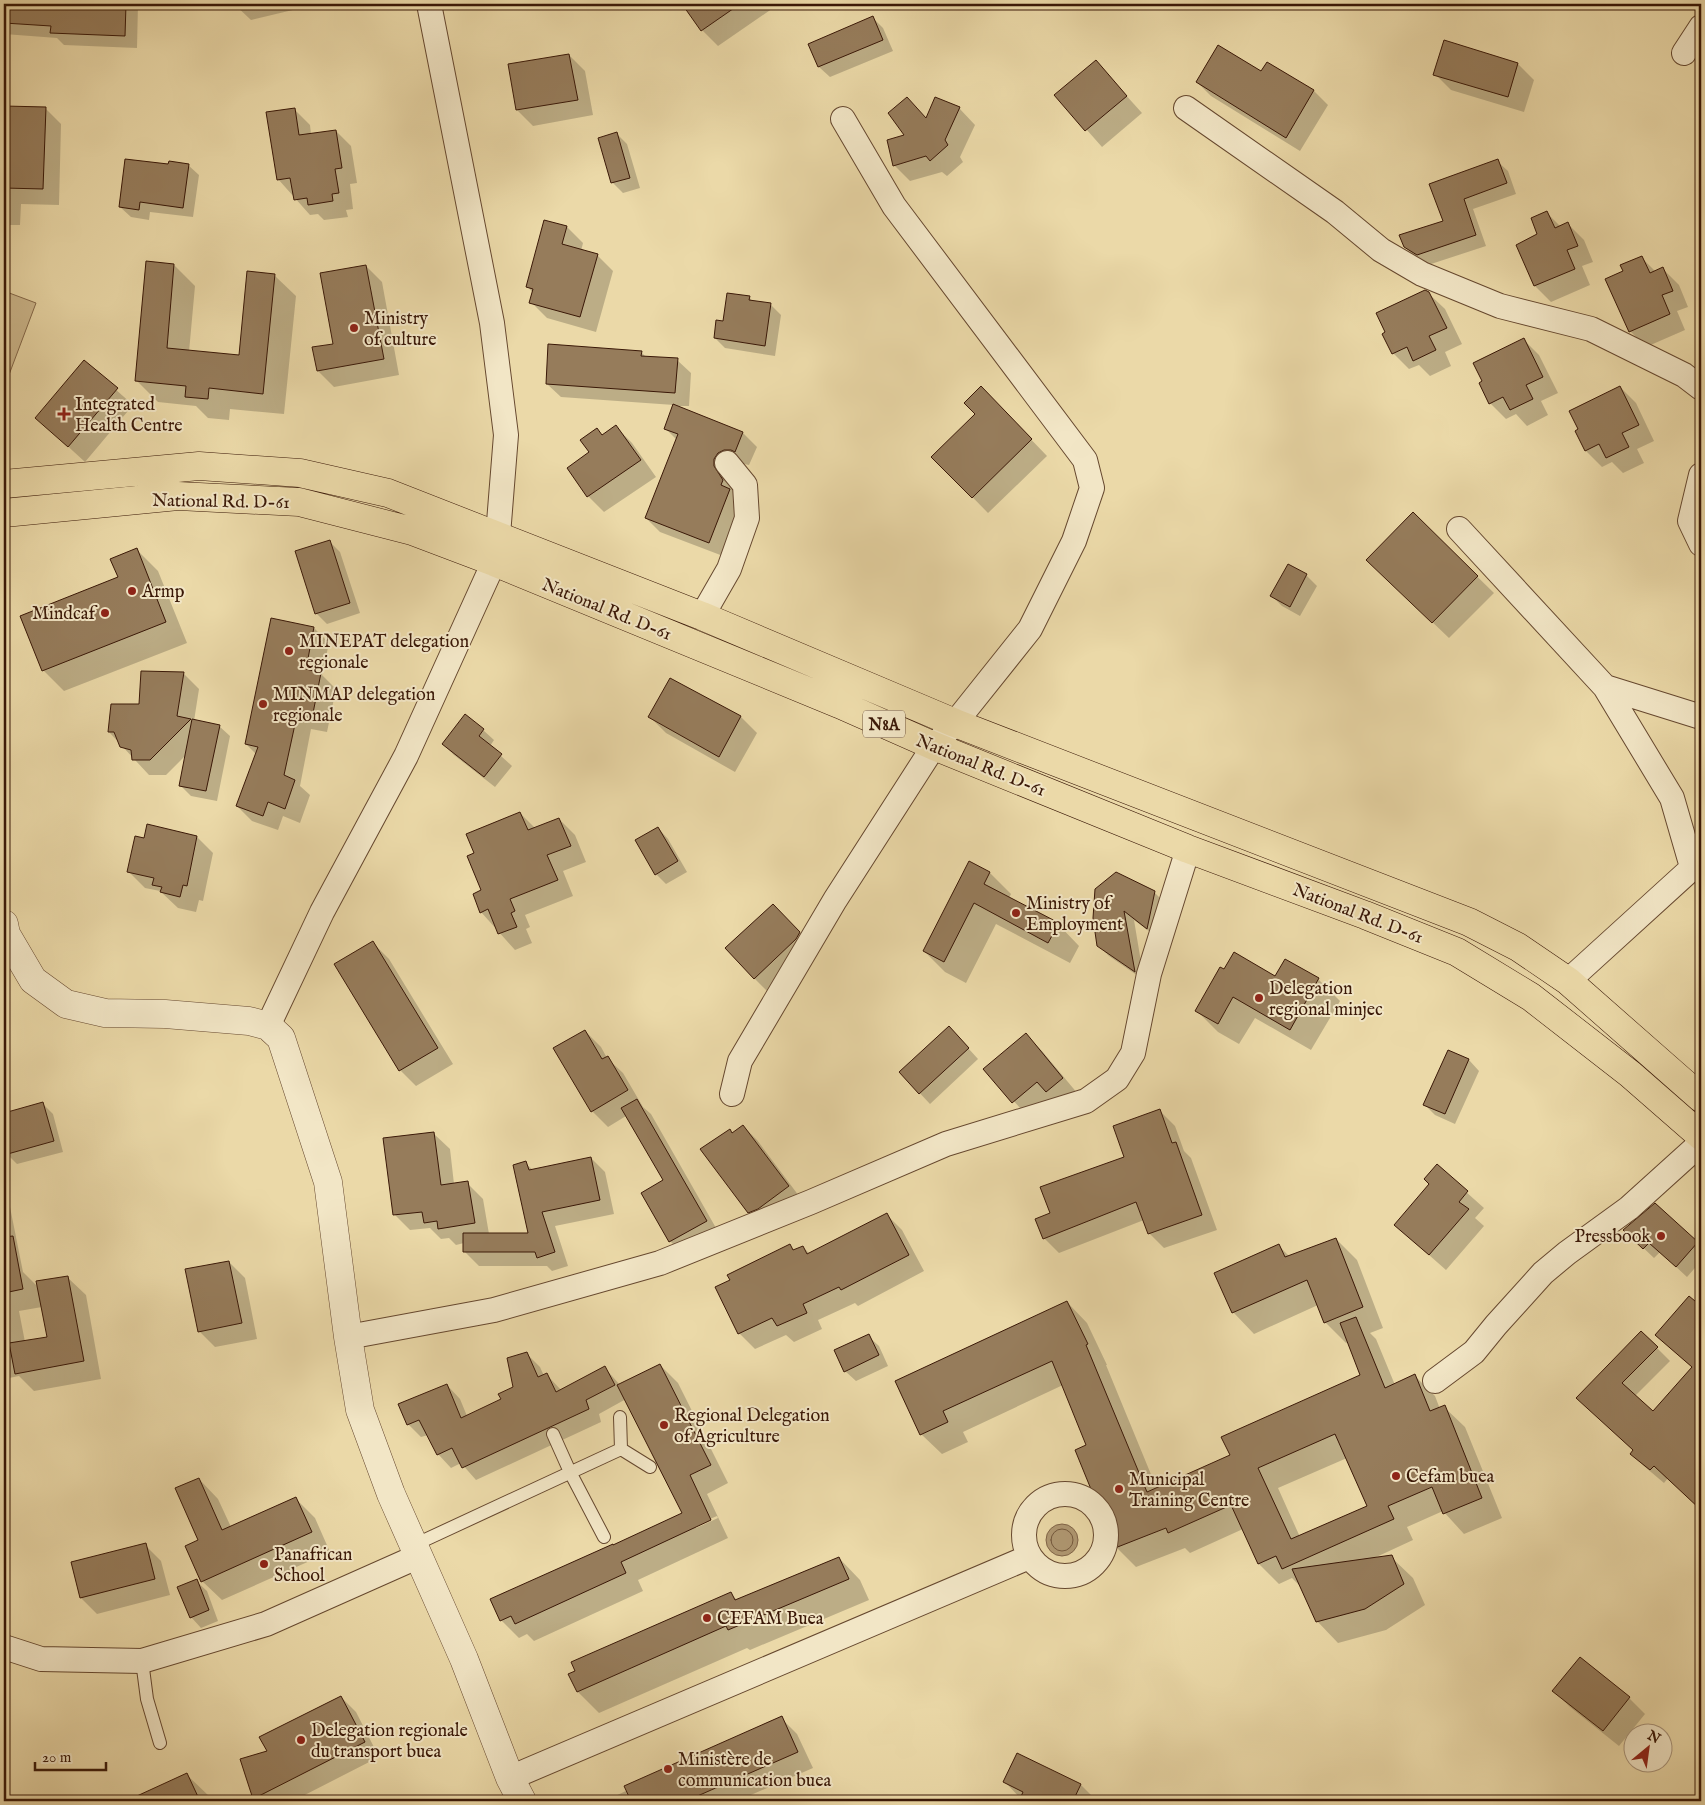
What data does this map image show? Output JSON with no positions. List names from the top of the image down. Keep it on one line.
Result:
{"streets":{"highway":["National Rd. D-61","N8A"]},"places":{"other":["Ministry of culture","Armp","Mindcaf","MINEPAT delegation regionale","MINMAP delegation regionale","Ministry of Employment","Delegation regional minjec","Pressbook","Regional Delegation of Agriculture","Cefam buea","Municipal Training Centre","Panafrican School","CEFAM Buea","Delegation regionale du transport buea","Ministère de communication buea"],"health":["Integrated Health Centre"]},"scale_bar":"20 m","north":"top right"}
